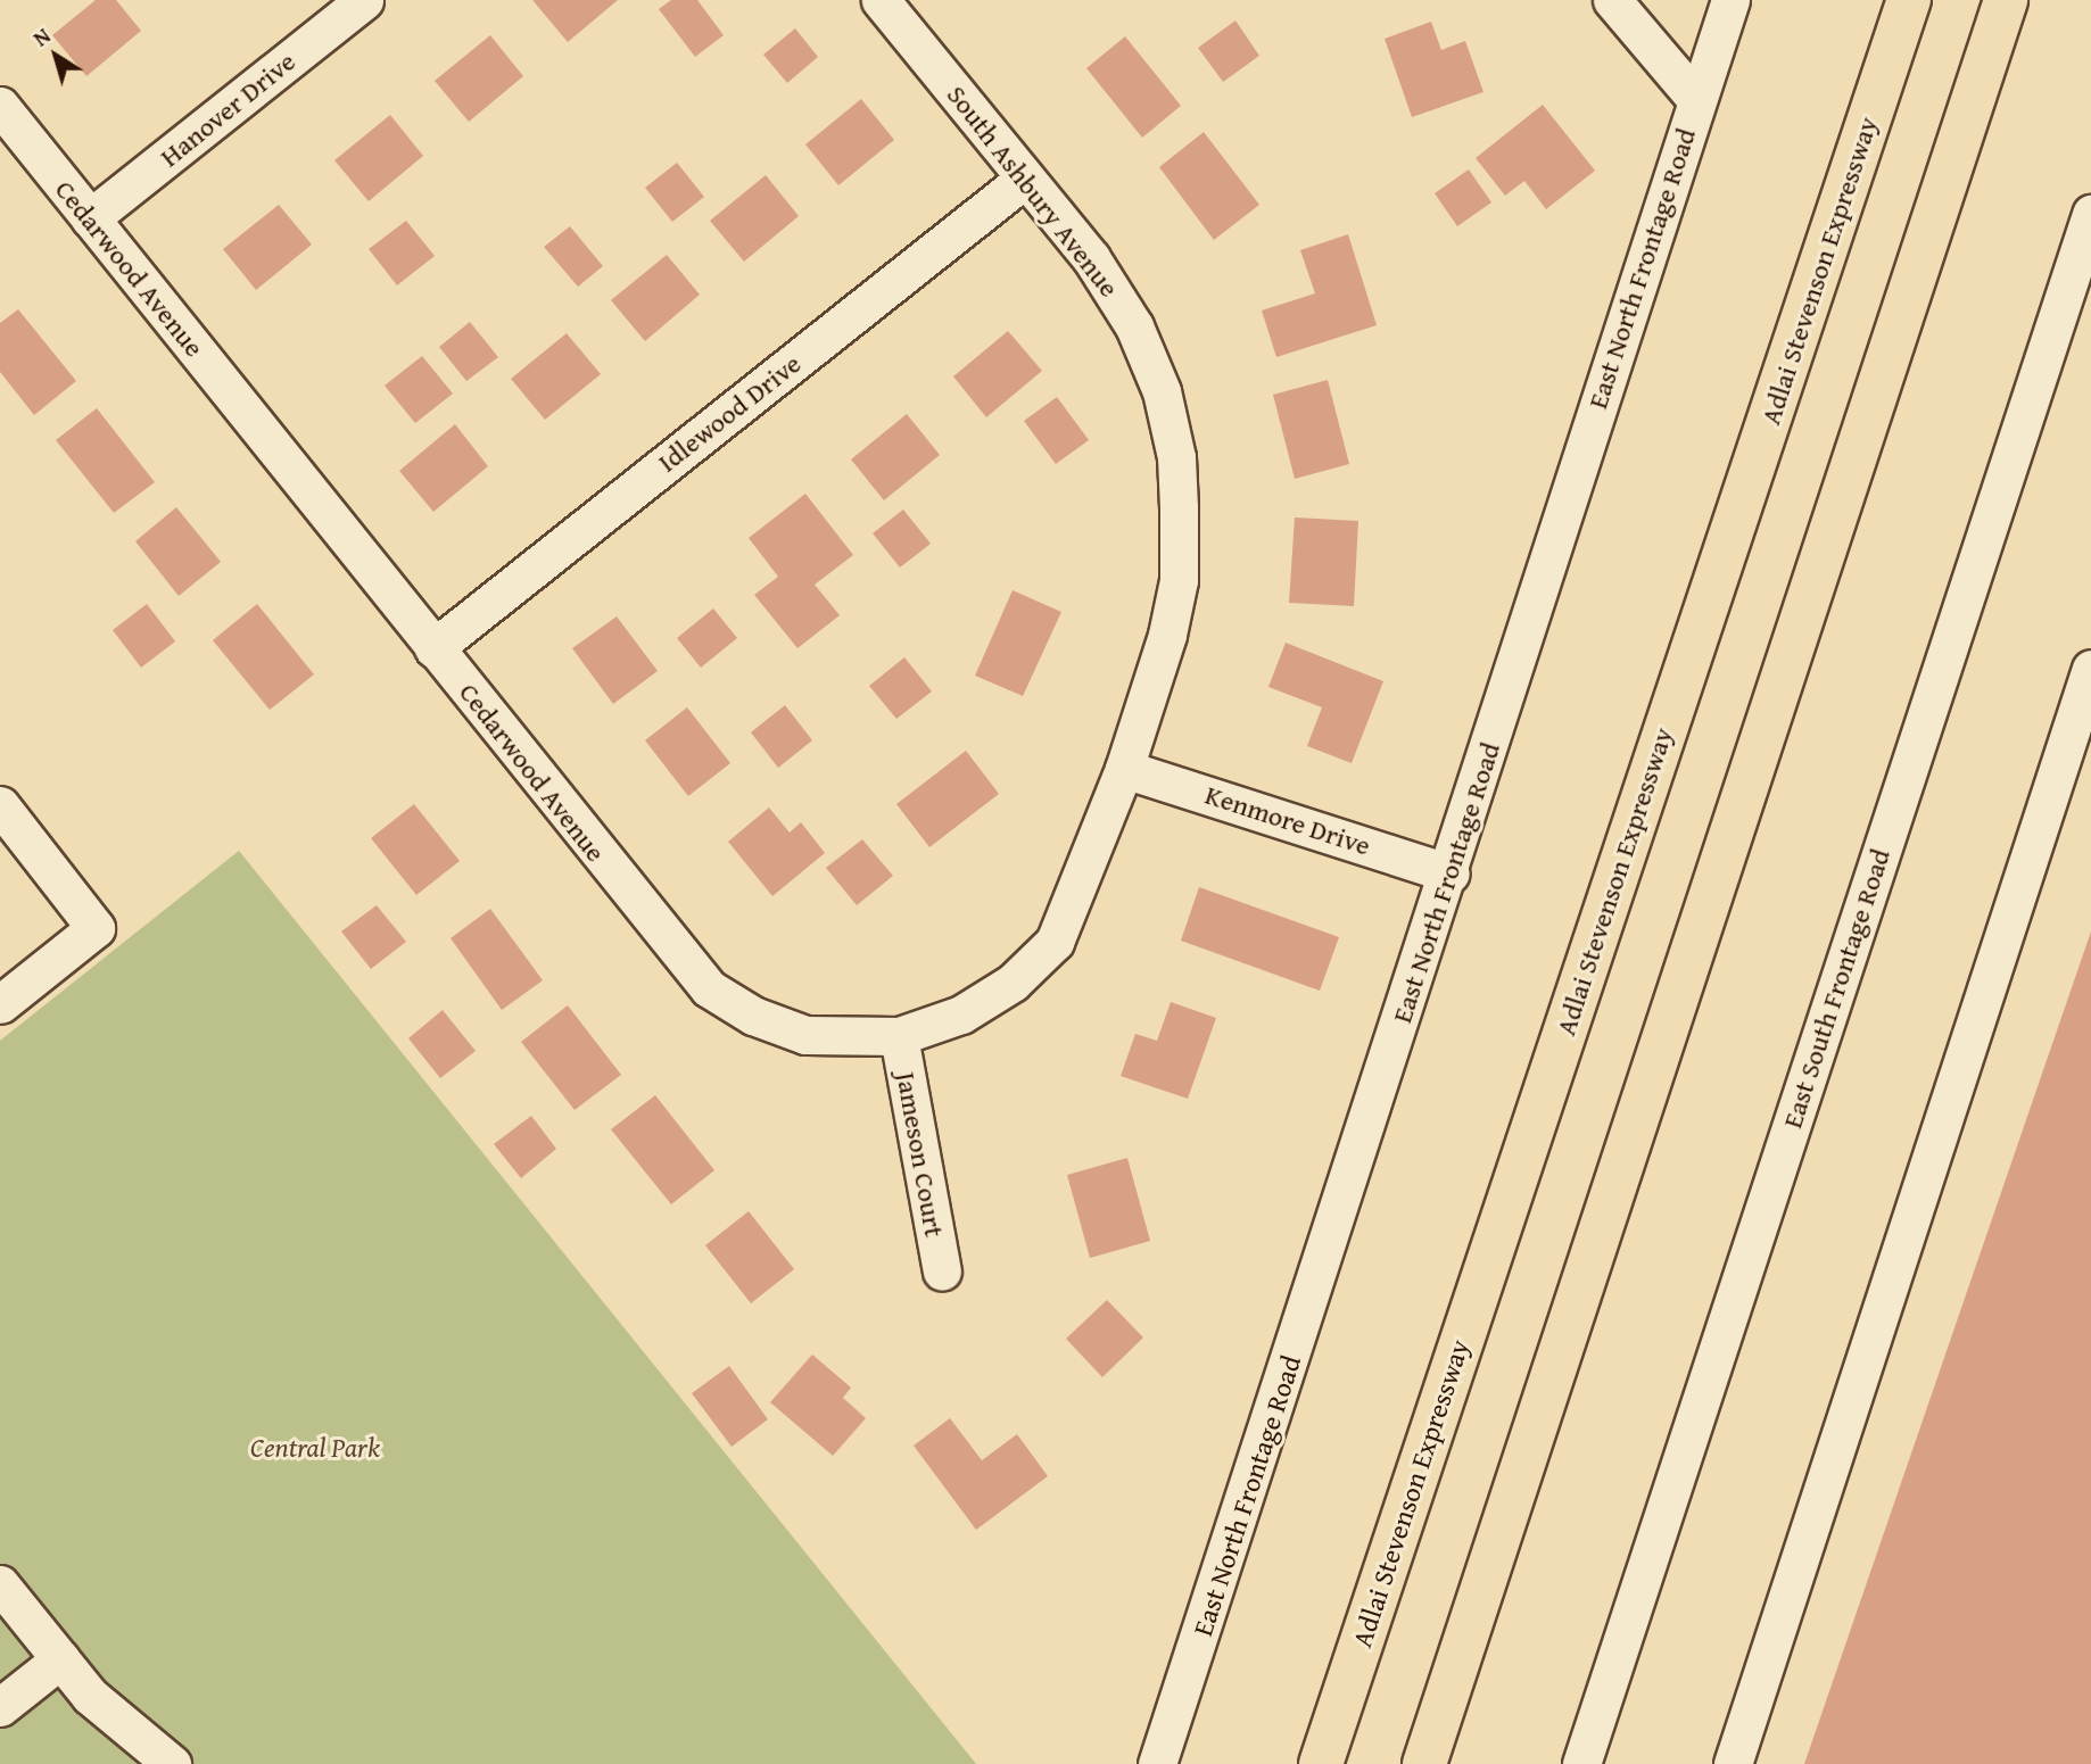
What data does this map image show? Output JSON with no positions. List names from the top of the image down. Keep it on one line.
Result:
{"streets":{"highway":["Adlai Stevenson Expressway"],"street":["Hanover Drive","South Ashbury Avenue","Cedarwood Avenue","East North Frontage Road","Idlewood Drive","Kenmore Drive","East South Frontage Road","Jameson Court"]},"crossings":[["Hanover Drive","Cedarwood Avenue"],["South Ashbury Avenue","Cedarwood Avenue"],["South Ashbury Avenue","Idlewood Drive"],["South Ashbury Avenue","Kenmore Drive"],["Cedarwood Avenue","Idlewood Drive"],["Cedarwood Avenue","Kenmore Drive"],["Cedarwood Avenue","Jameson Court"],["East North Frontage Road","Kenmore Drive"]],"parks":["Central Park"],"north":"top left"}
